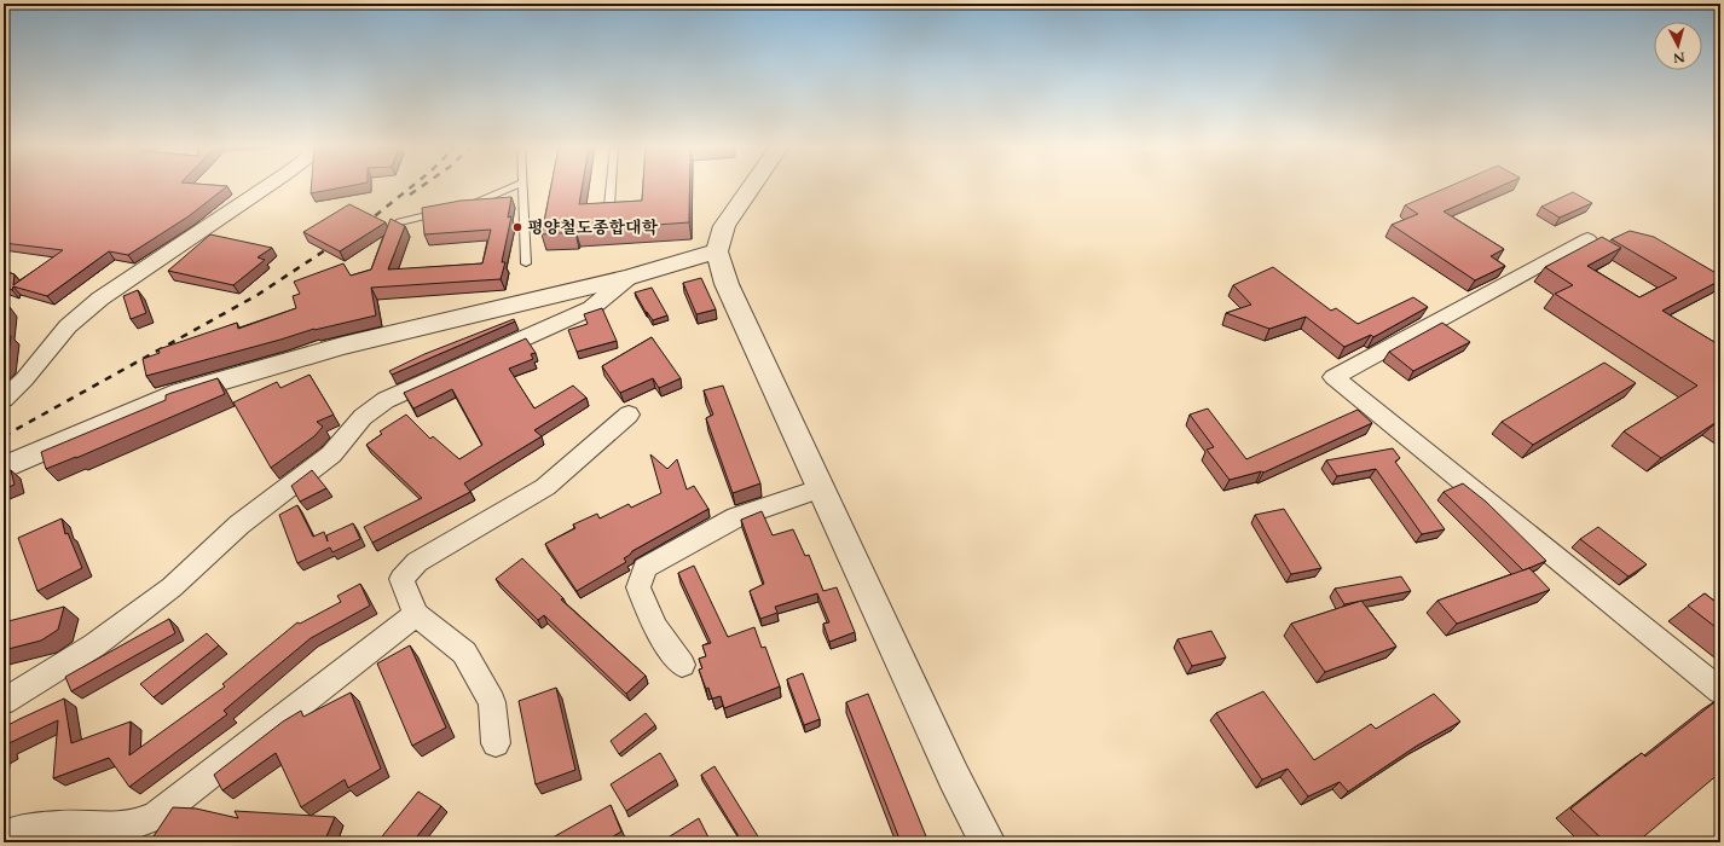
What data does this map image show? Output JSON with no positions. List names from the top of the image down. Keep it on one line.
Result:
{"places":["평양철도종합대학"],"north":"bottom"}
